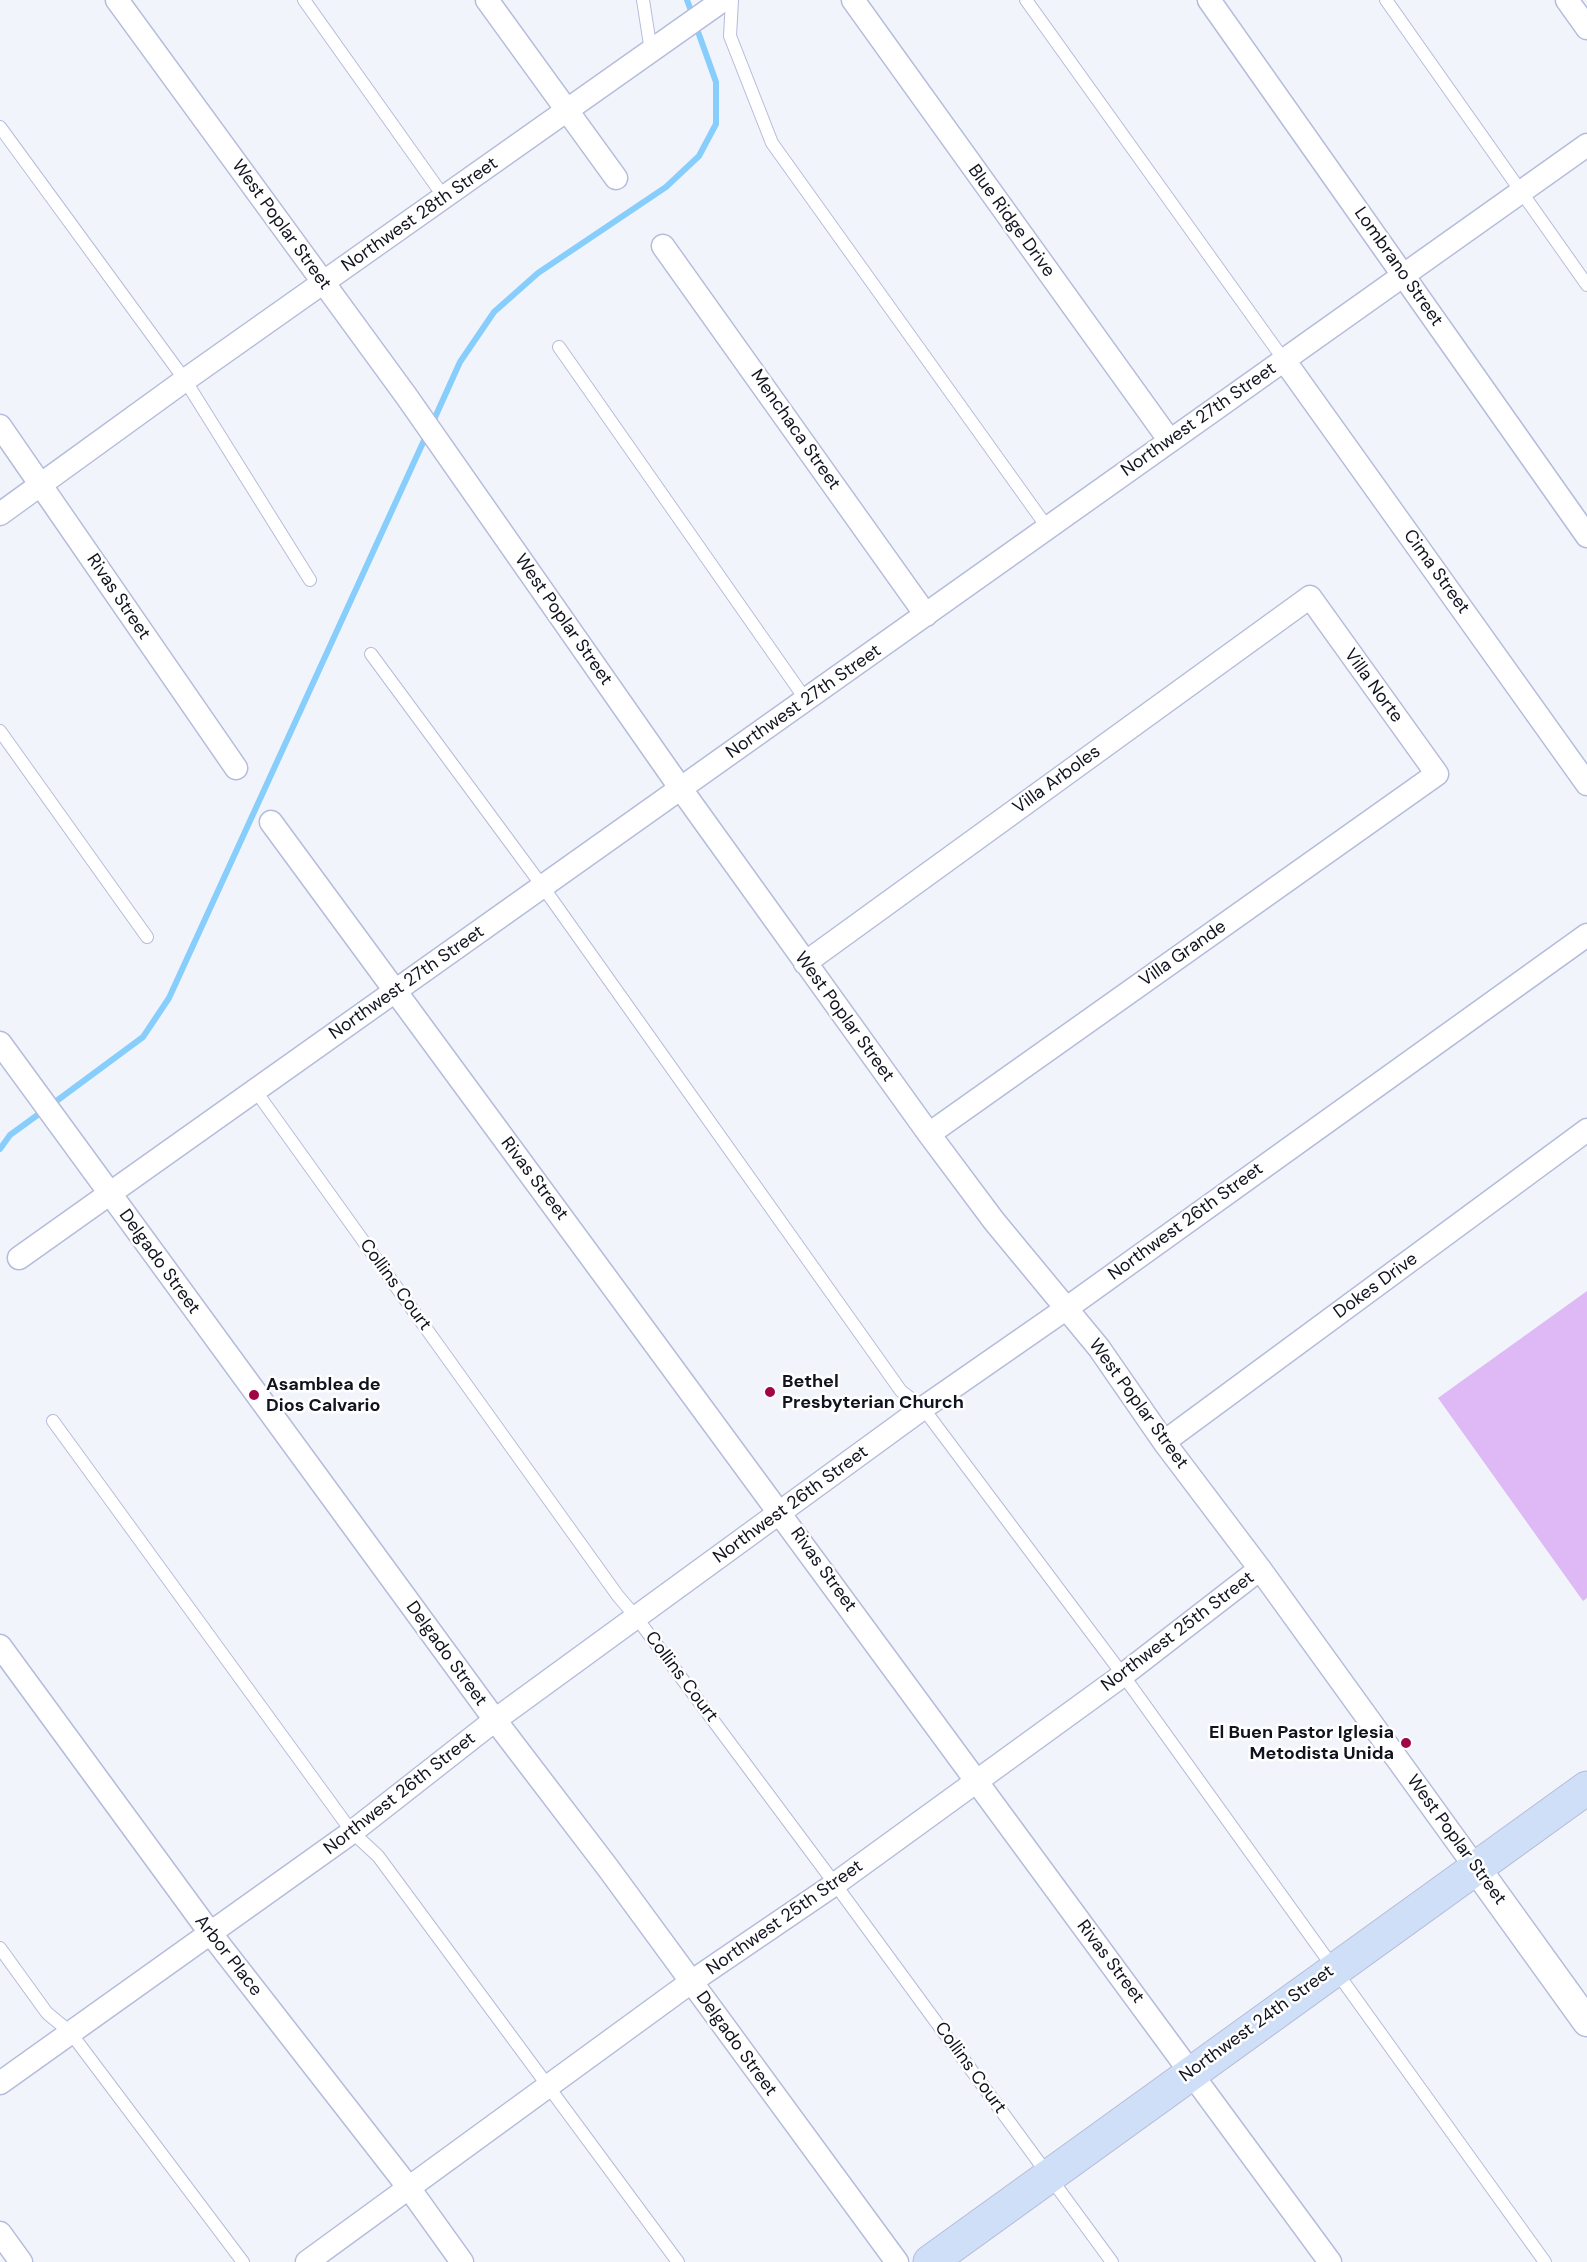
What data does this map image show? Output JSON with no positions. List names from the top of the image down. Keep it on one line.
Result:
{"streets":{"main road":["Northwest 24th Street"],"street":["Northwest 28th Street","Blue Ridge Drive","West Poplar Street","Lombrano Street","Northwest 27th Street","Menchaca Street","Cima Street","Rivas Street","Villa Norte","Villa Arboles","Villa Grande","Northwest 26th Street","Delgado Street","Dokes Drive","Northwest 25th Street","Arbor Place"],"lane":["Collins Court"]},"crossings":[["Northwest 28th Street","West Poplar Street"],["Northwest 28th Street","Rivas Street"],["Blue Ridge Drive","Northwest 27th Street"],["West Poplar Street","Northwest 27th Street"],["West Poplar Street","Villa Arboles"],["West Poplar Street","Villa Grande"],["West Poplar Street","Northwest 26th Street"],["West Poplar Street","Dokes Drive"],["West Poplar Street","Northwest 25th Street"],["West Poplar Street","Northwest 24th Street"],["Lombrano Street","Northwest 27th Street"],["Northwest 27th Street","Menchaca Street"],["Northwest 27th Street","Cima Street"],["Northwest 27th Street","Rivas Street"],["Northwest 27th Street","Delgado Street"],["Northwest 27th Street","Collins Court"],["Rivas Street","Northwest 26th Street"],["Rivas Street","Northwest 25th Street"],["Rivas Street","Northwest 24th Street"],["Villa Norte","Villa Arboles"],["Villa Norte","Villa Grande"],["Northwest 26th Street","Delgado Street"],["Northwest 26th Street","Collins Court"],["Northwest 26th Street","Arbor Place"],["Delgado Street","Northwest 25th Street"],["Collins Court","Northwest 25th Street"],["Collins Court","Northwest 24th Street"],["Northwest 25th Street","Arbor Place"]],"places":["Bethel Presbyterian Church","Asamblea de Dios Calvario","El Buen Pastor Iglesia Metodista Unida"]}
